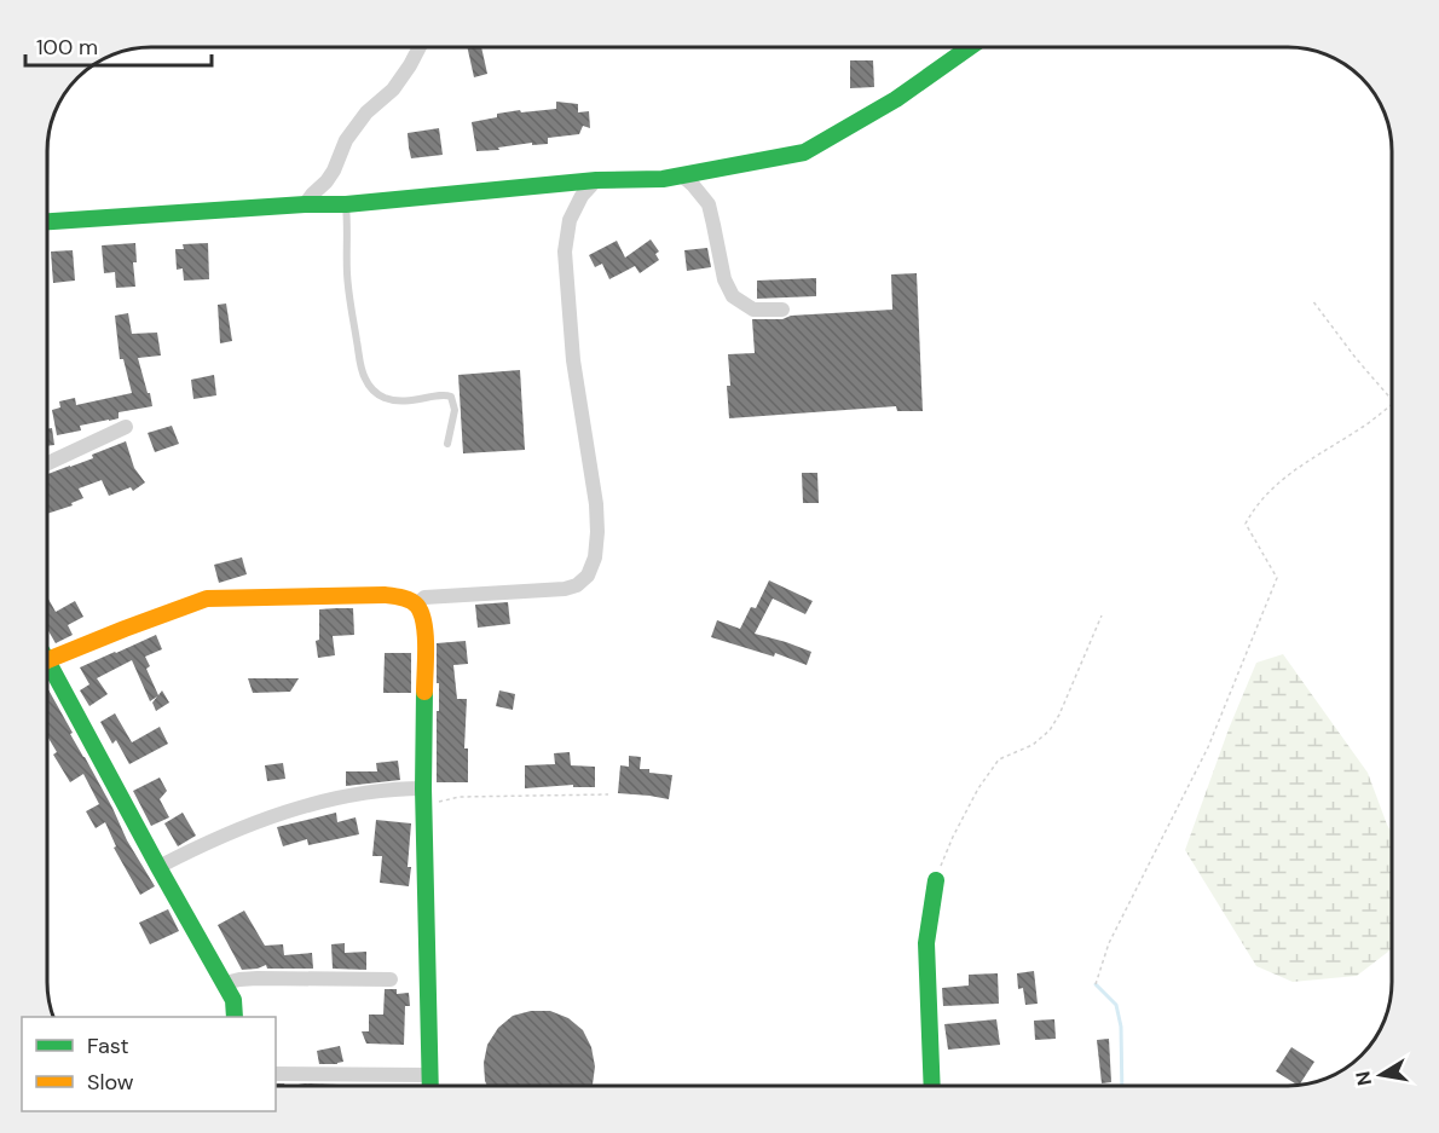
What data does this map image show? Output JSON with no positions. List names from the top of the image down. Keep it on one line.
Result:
{"legend":["Fast","Slow"],"scale_bar":"100 m","north":"left"}
